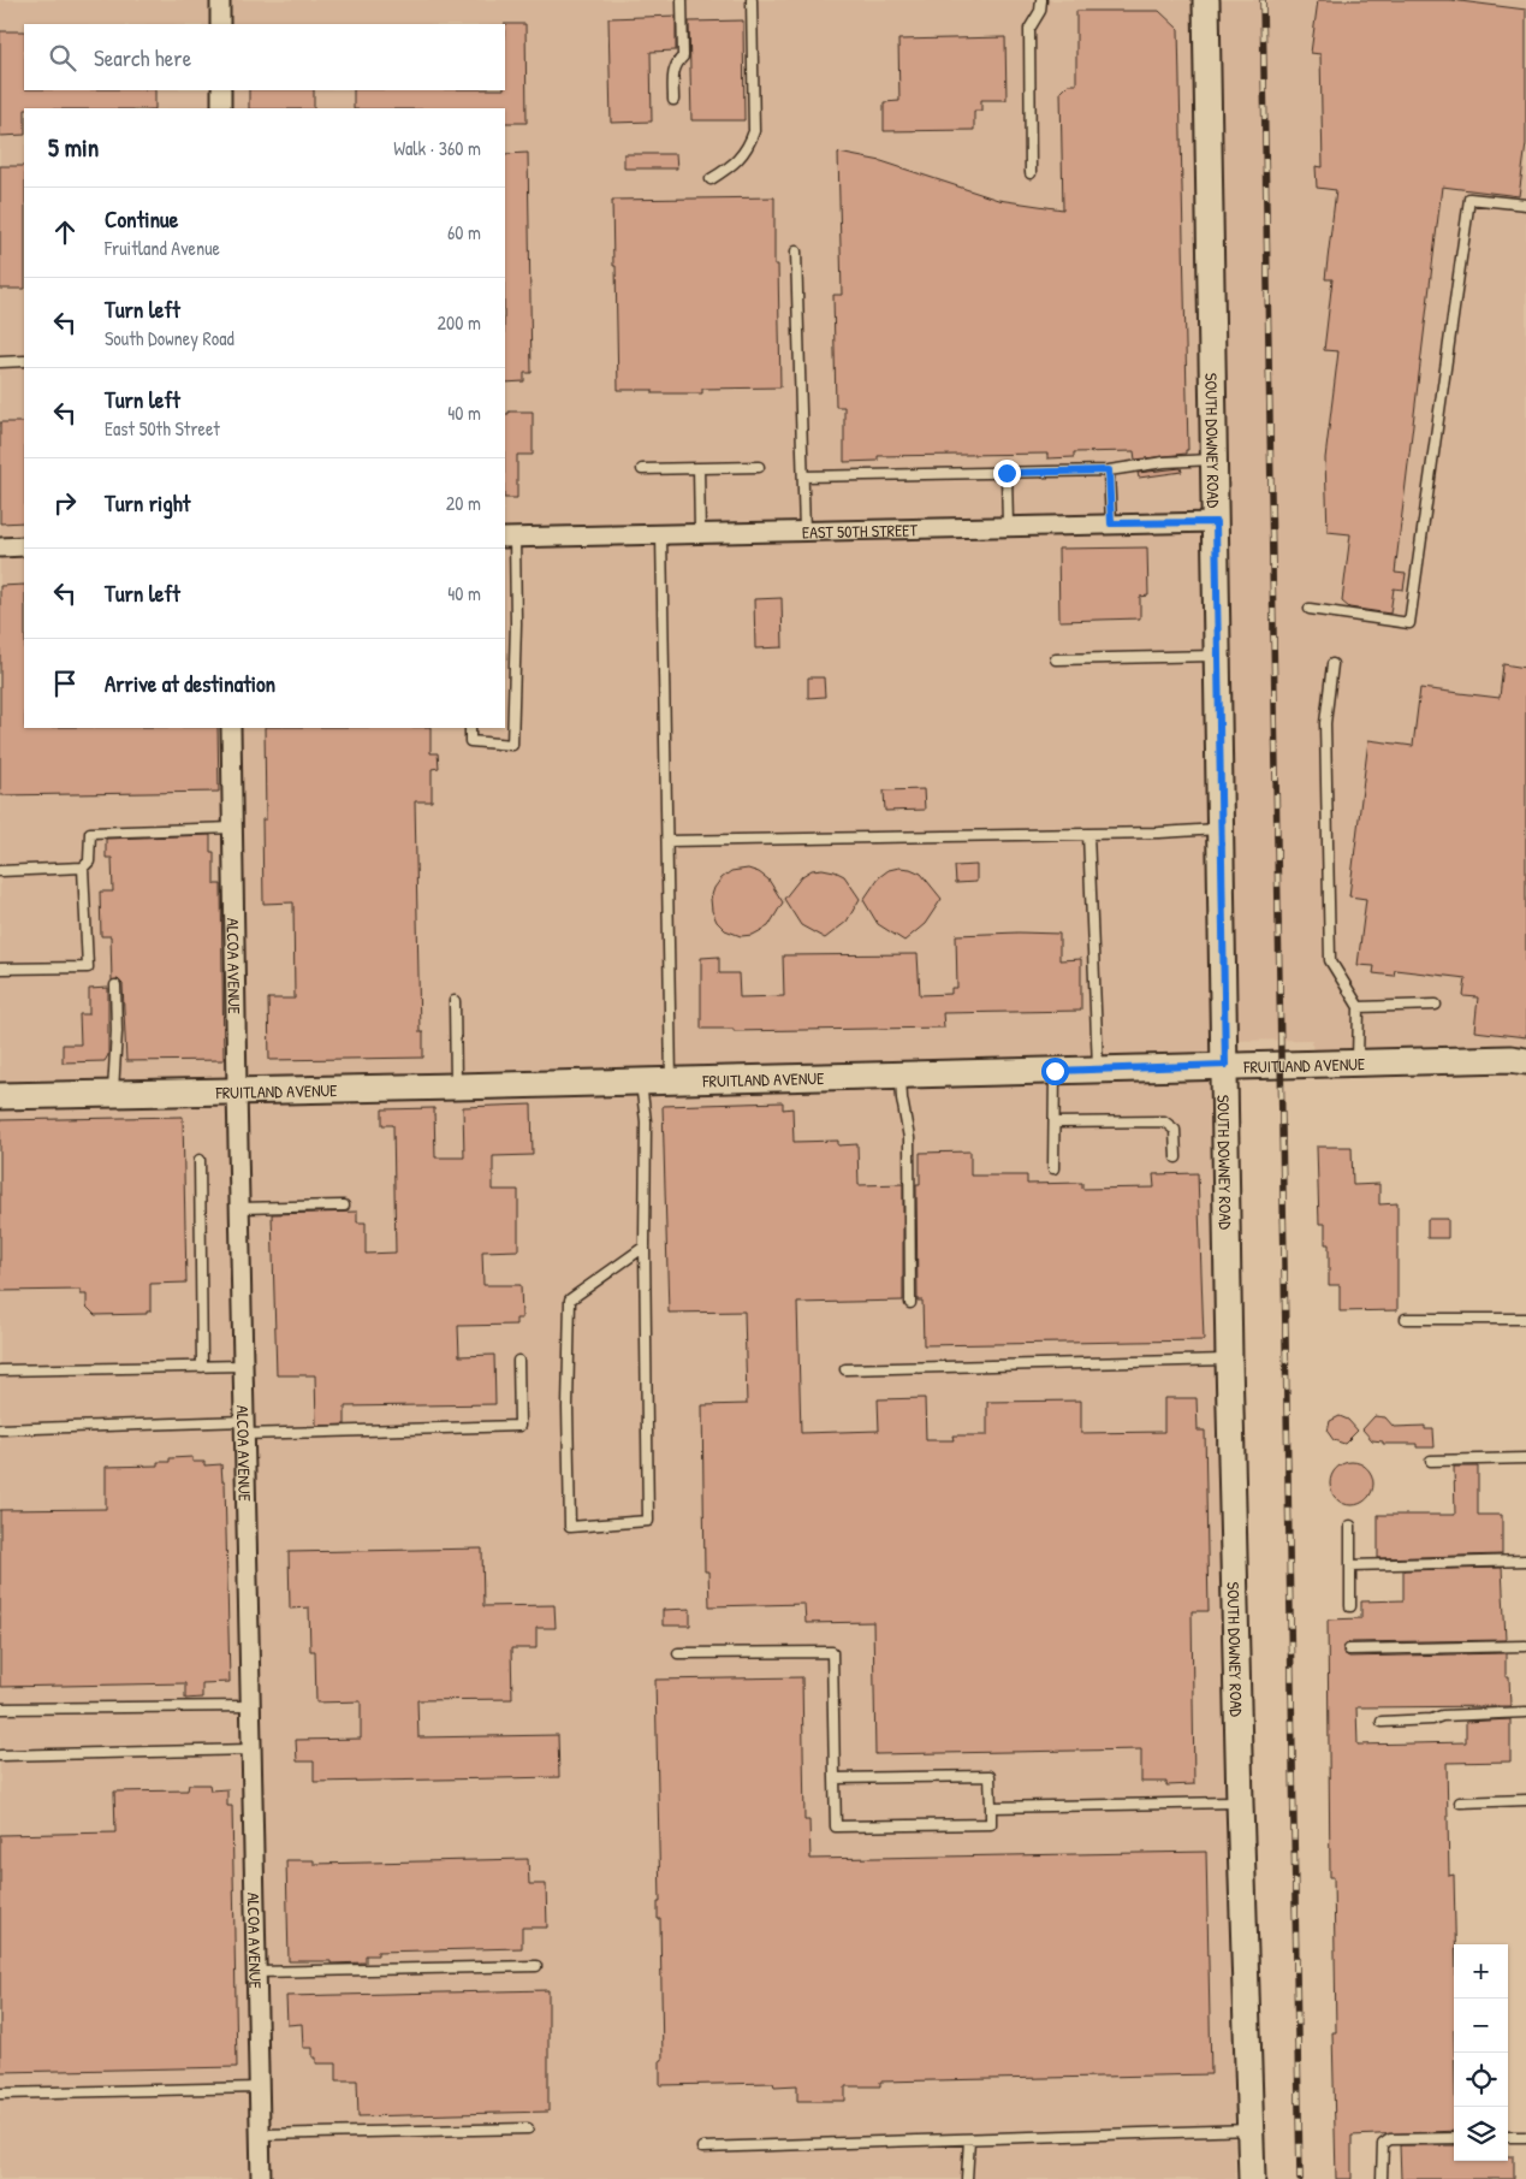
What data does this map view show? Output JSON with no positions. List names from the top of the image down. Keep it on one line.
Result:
{"streets":{"main road":["SOUTH DOWNEY ROAD","FRUITLAND AVENUE"],"street":["EAST 50TH STREET","ALCOA AVENUE"]},"crossings":[["SOUTH DOWNEY ROAD","EAST 50TH STREET"],["SOUTH DOWNEY ROAD","FRUITLAND AVENUE"],["ALCOA AVENUE","FRUITLAND AVENUE"]],"page":{"search":"Search here","heading":["5 min","Walk · 360 m"],"list":[["Continue","Fruitland Avenue","60 m"],["Turn left","South Downey Road","200 m"],["Turn left","East 50th Street","40 m"],["Turn right","20 m"],["Turn left","40 m"],"Arrive at destination"],"map_buttons":["+","−"]}}
